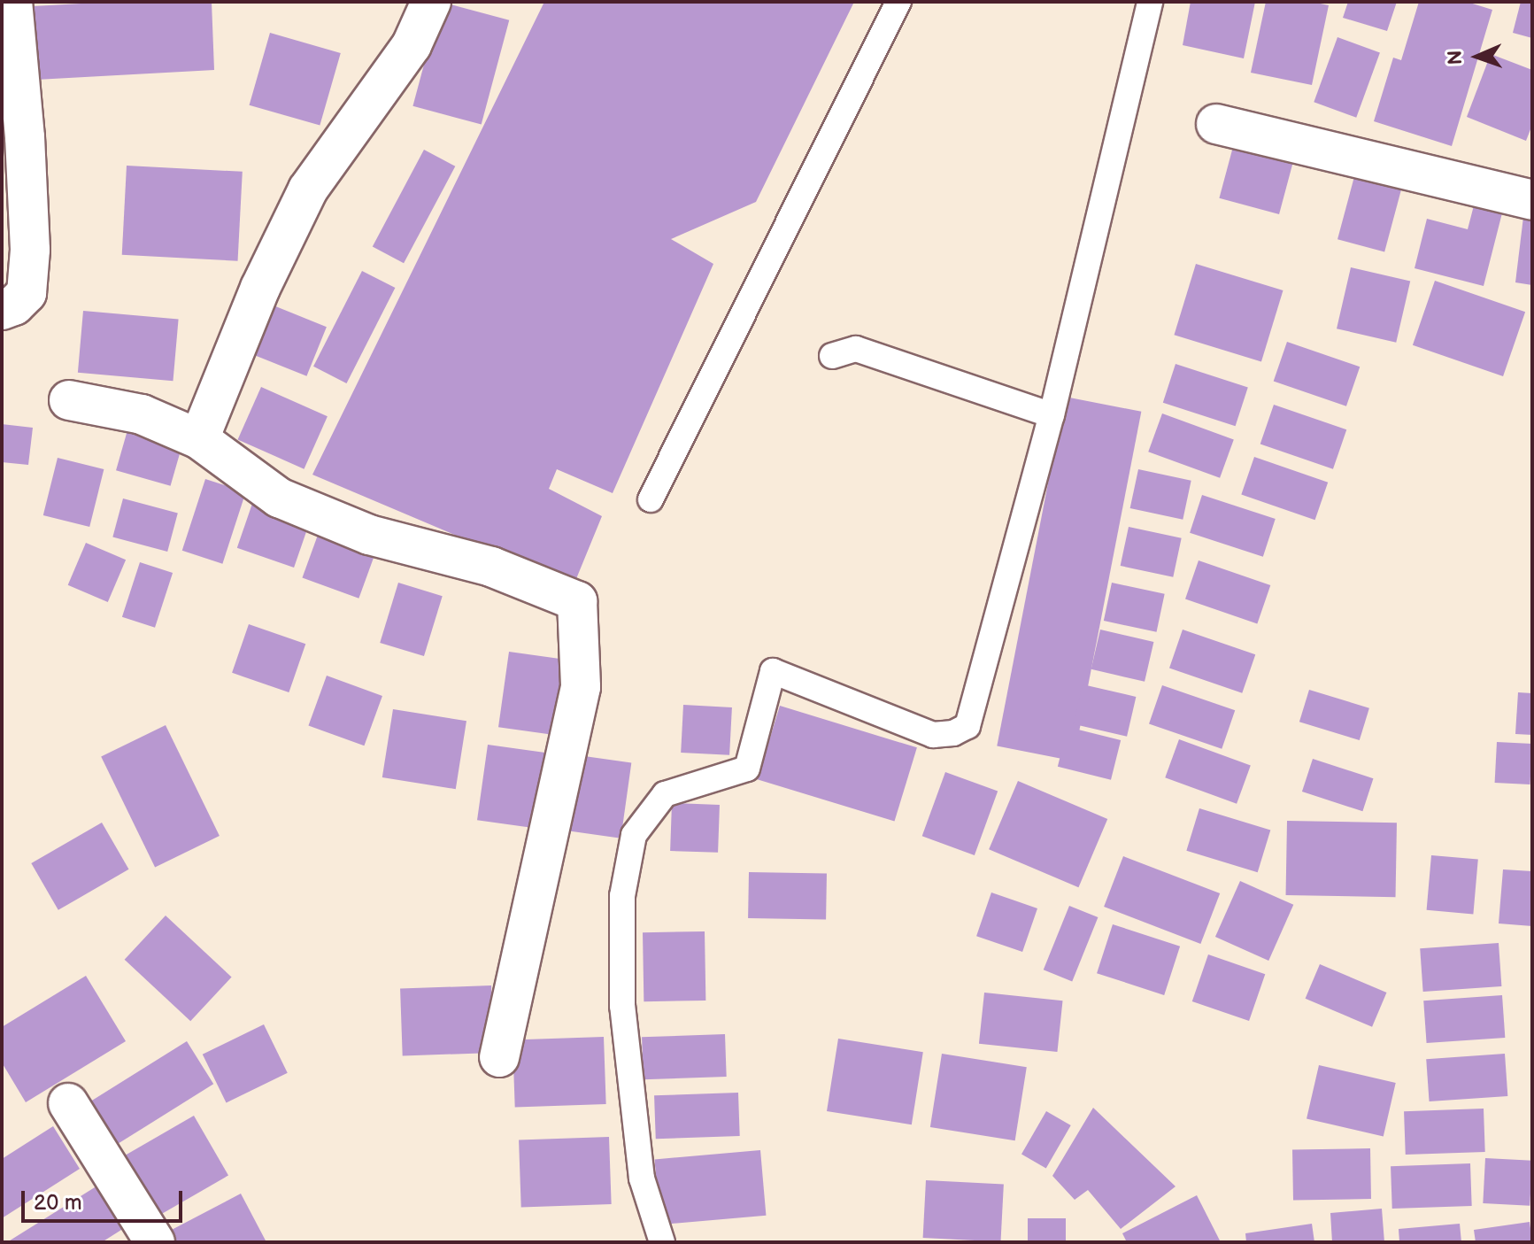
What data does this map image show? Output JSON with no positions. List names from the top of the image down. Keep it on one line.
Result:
{"scale_bar":"20 m","north":"left"}
